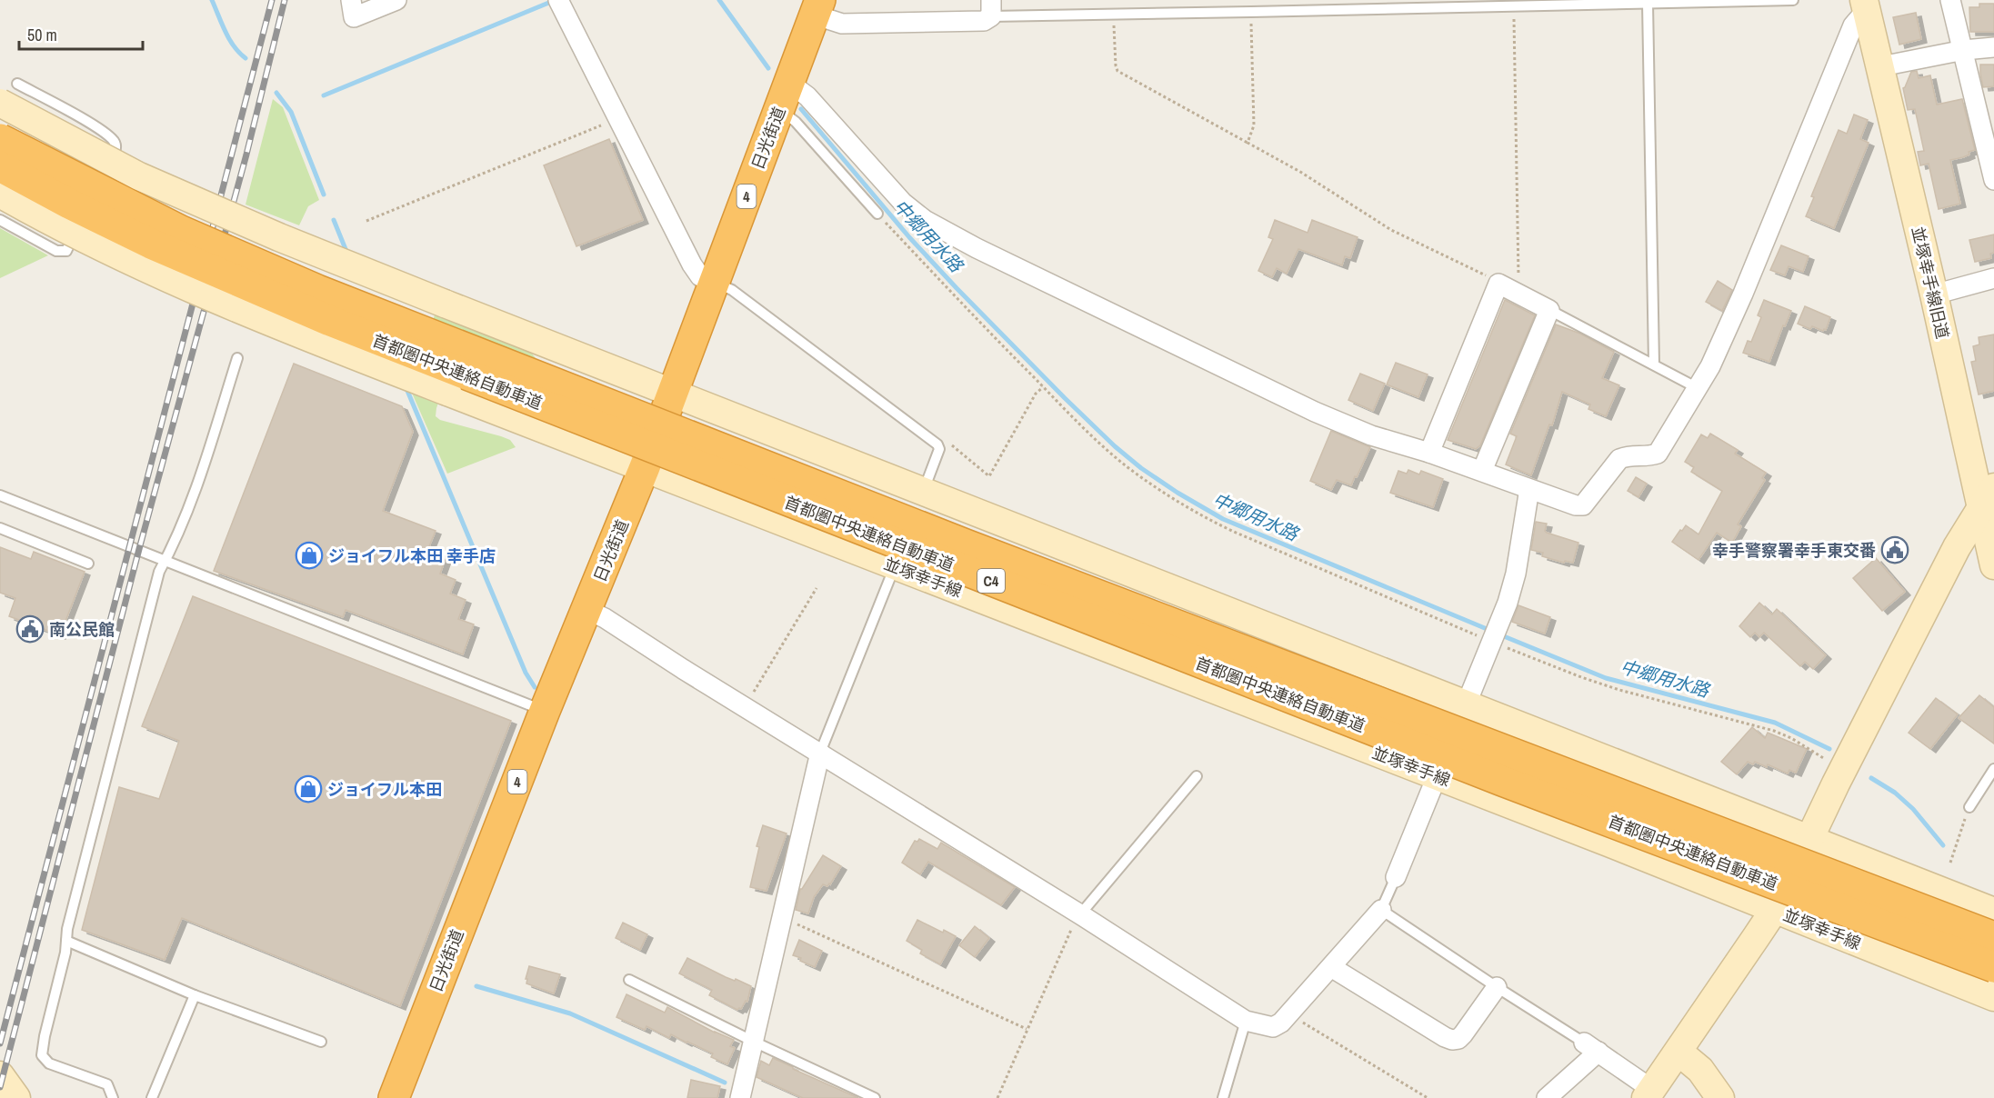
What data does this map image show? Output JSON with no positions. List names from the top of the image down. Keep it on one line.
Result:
{"streets":{"highway":["日光街道","4","首都圏中央連絡自動車道","C4"],"main road":["並塚幸手線旧道","並塚幸手線"]},"crossings":[["日光街道","並塚幸手線"]],"water":["中郷用水路"],"places":{"public building":["幸手警察署幸手東交番","南公民館"],"shop":["ジョイフル本田 幸手店","ジョイフル本田"]},"scale_bar":"50 m"}
